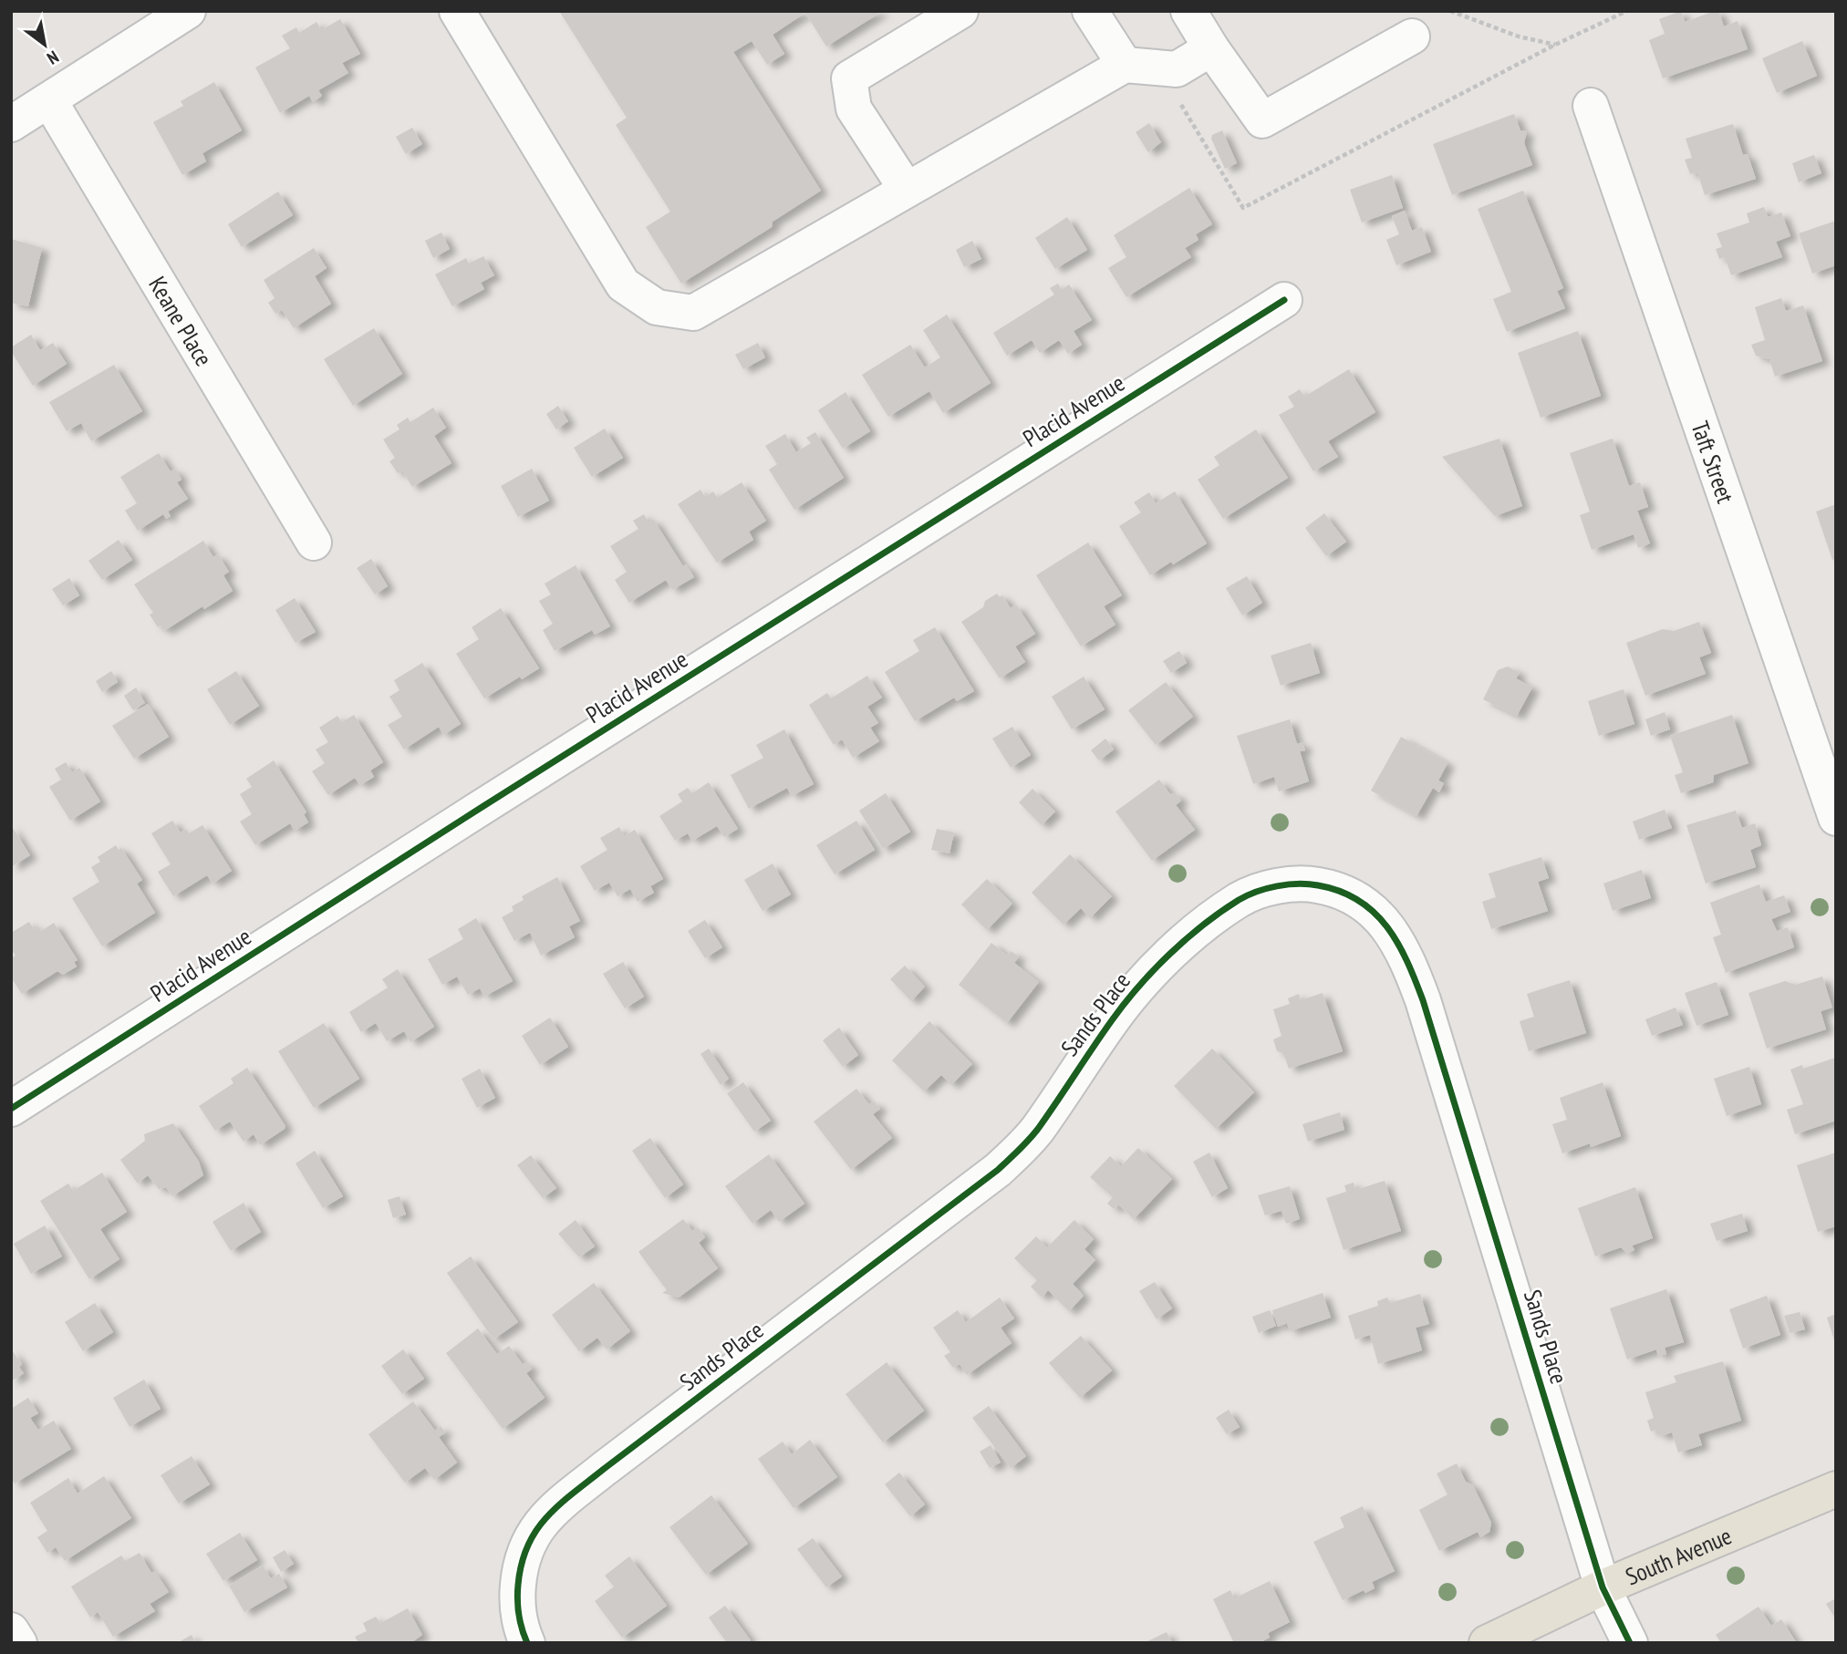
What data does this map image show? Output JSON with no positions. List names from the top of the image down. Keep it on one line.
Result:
{"streets":{"main road":["South Avenue"],"street":["Keane Place","Placid Avenue","Taft Street","Sands Place"]},"crossings":[["Sands Place","South Avenue"]],"north":"bottom right"}
